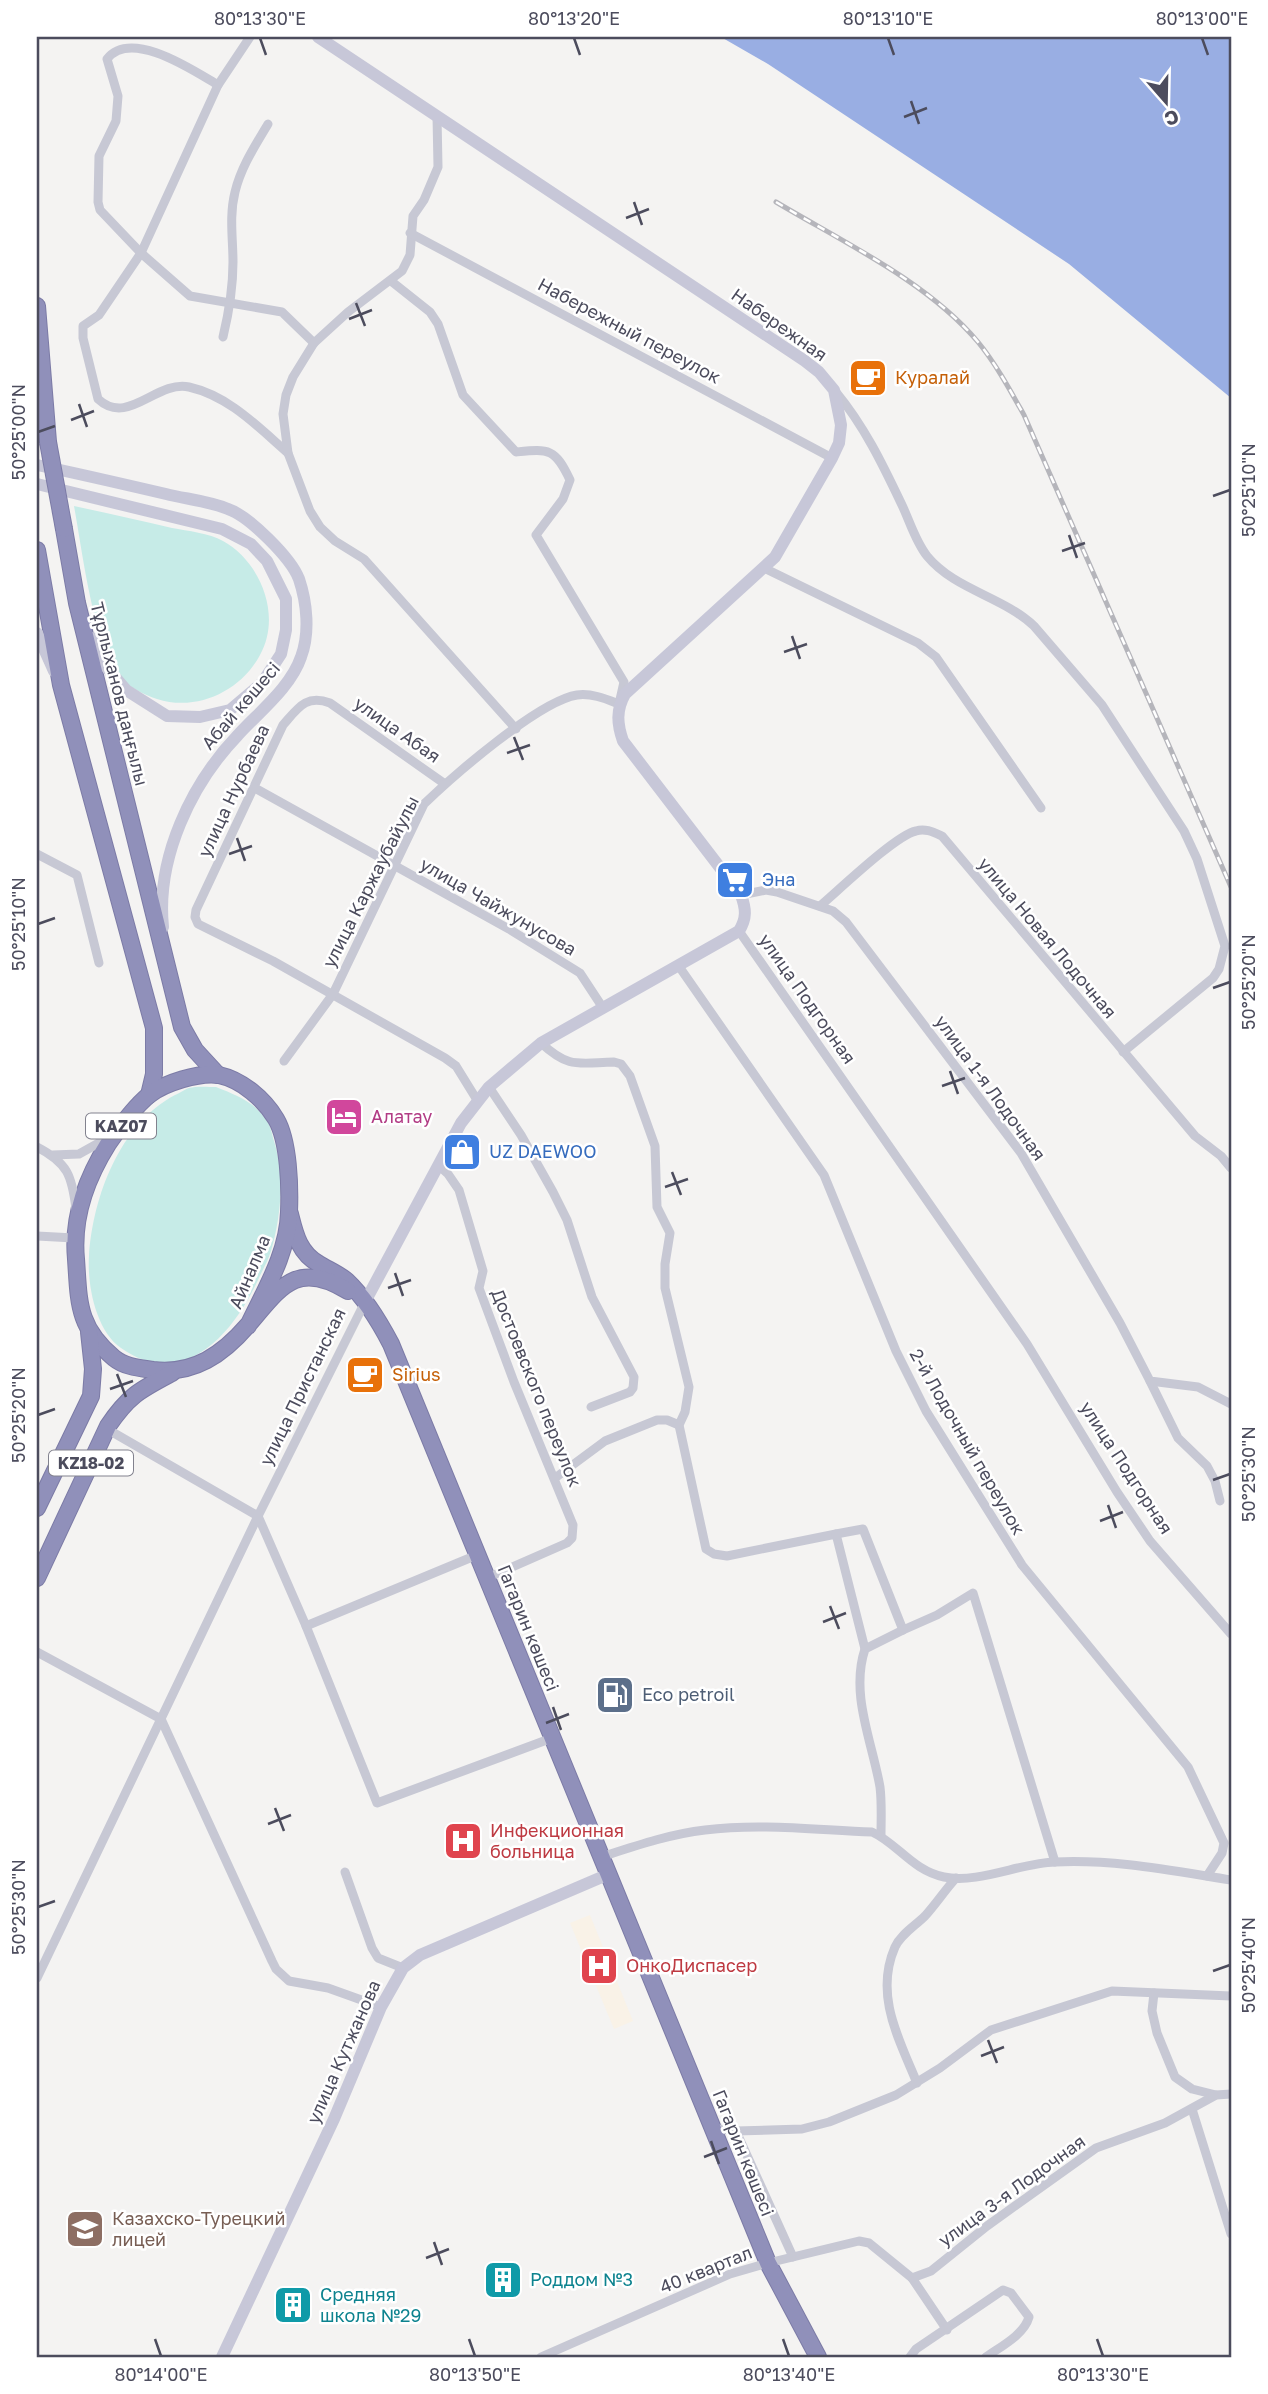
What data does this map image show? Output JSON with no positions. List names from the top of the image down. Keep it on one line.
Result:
{"streets":{"highway":["Тұрлыханов даңғылы","KAZ07","Айналма","KZ18-02","Гагарин көшесі"],"street":["Набережная","Набережный переулок","Абай көшесі","улица Абая","улица Нурбаева","улица Каржаубайулы","улица Чайжунусова","улица Новая Лодочная","улица Подгорная","улица 1-я Лодочная","улица Пристанская","Достоевского переулок","2-й Лодочный переулок","улица Кутжанова","улица 3-я Лодочная","40 квартал"]},"crossings":[["Тұрлыханов даңғылы","Абай көшесі"],["Тұрлыханов даңғылы","Айналма"],["улица Абая","улица Нурбаева"],["улица Абая","улица Каржаубайулы"],["улица Нурбаева","улица Каржаубайулы"],["улица Нурбаева","улица Чайжунусова"],["улица Каржаубайулы","улица Чайжунусова"],["улица Чайжунусова","улица Пристанская"],["улица Новая Лодочная","улица 1-я Лодочная"],["улица Подгорная","улица 1-я Лодочная"],["улица Подгорная","улица Пристанская"],["KAZ07","Айналма"],["KAZ07","улица Пристанская"],["KAZ07","Гагарин көшесі"],["Айналма","KZ18-02"],["улица Пристанская","Достоевского переулок"],["улица Пристанская","2-й Лодочный переулок"],["улица Пристанская","Гагарин көшесі"],["Достоевского переулок","Гагарин көшесі"],["Гагарин көшесі","улица Кутжанова"],["Гагарин көшесі","40 квартал"],["улица 3-я Лодочная","40 квартал"]],"places":{"cafe":["Куралай","Sirius"],"supermarket":["Эна"],"hotel":["Алатау"],"shop":["UZ DAEWOO"],"fuel station":["Eco petroil"],"hospital":["Инфекционная больница","ОнкоДиспасер"],"school or university":["Казахско-Турецкий лицей"],"building":["Роддом №3","Средняя школа №29"]},"north":"bottom","coordinates":["80°13'30\"E","80°13'20\"E","80°13'10\"E","80°13'00\"E","50°25'00\"N","50°25'10\"N","50°25'20\"N","50°25'30\"N","50°25'40\"N","80°14'00\"E","80°13'50\"E","80°13'40\"E"]}
